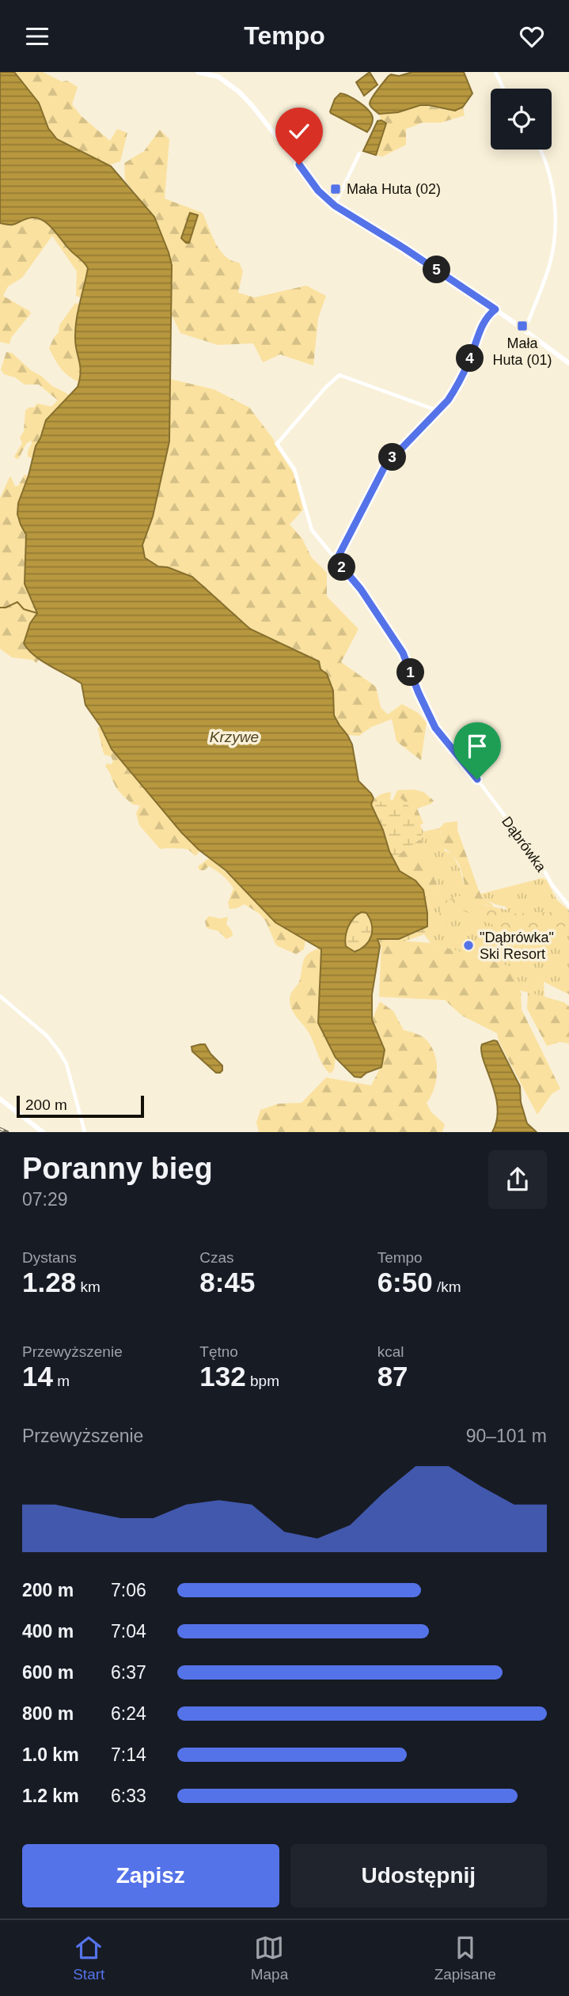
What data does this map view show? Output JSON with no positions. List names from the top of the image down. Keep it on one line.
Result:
{"streets":{"street":["Dąbrówka"]},"water":["Krzywe"],"places":{"transit":["Mała Huta (02)","Mała Huta (01)"],"other":["\"Dąbrówka\" Ski Resort"]},"scale_bar":"200 m","page":{"header":"Tempo","pins":["5","4","3","2","1"],"scale":"200 m","heading":["Poranny bieg","07:29"],"stats":[["Dystans","1.28 km"],["Czas","8:45"],["Tempo","6:50 /km"],["Przewyższenie","14 m"],["Tętno","132 bpm"],["kcal","87"]],"chart":["Przewyższenie","90–101 m"],"list":[{"name":"200 m","note":"7:06"},{"name":"400 m","note":"7:04"},{"name":"600 m","note":"6:37"},{"name":"800 m","note":"6:24"},{"name":"1.0 km","note":"7:14"},{"name":"1.2 km","note":"6:33"}],"buttons":["Zapisz","Udostępnij"],"tabs":["Start","Mapa","Zapisane"]}}
